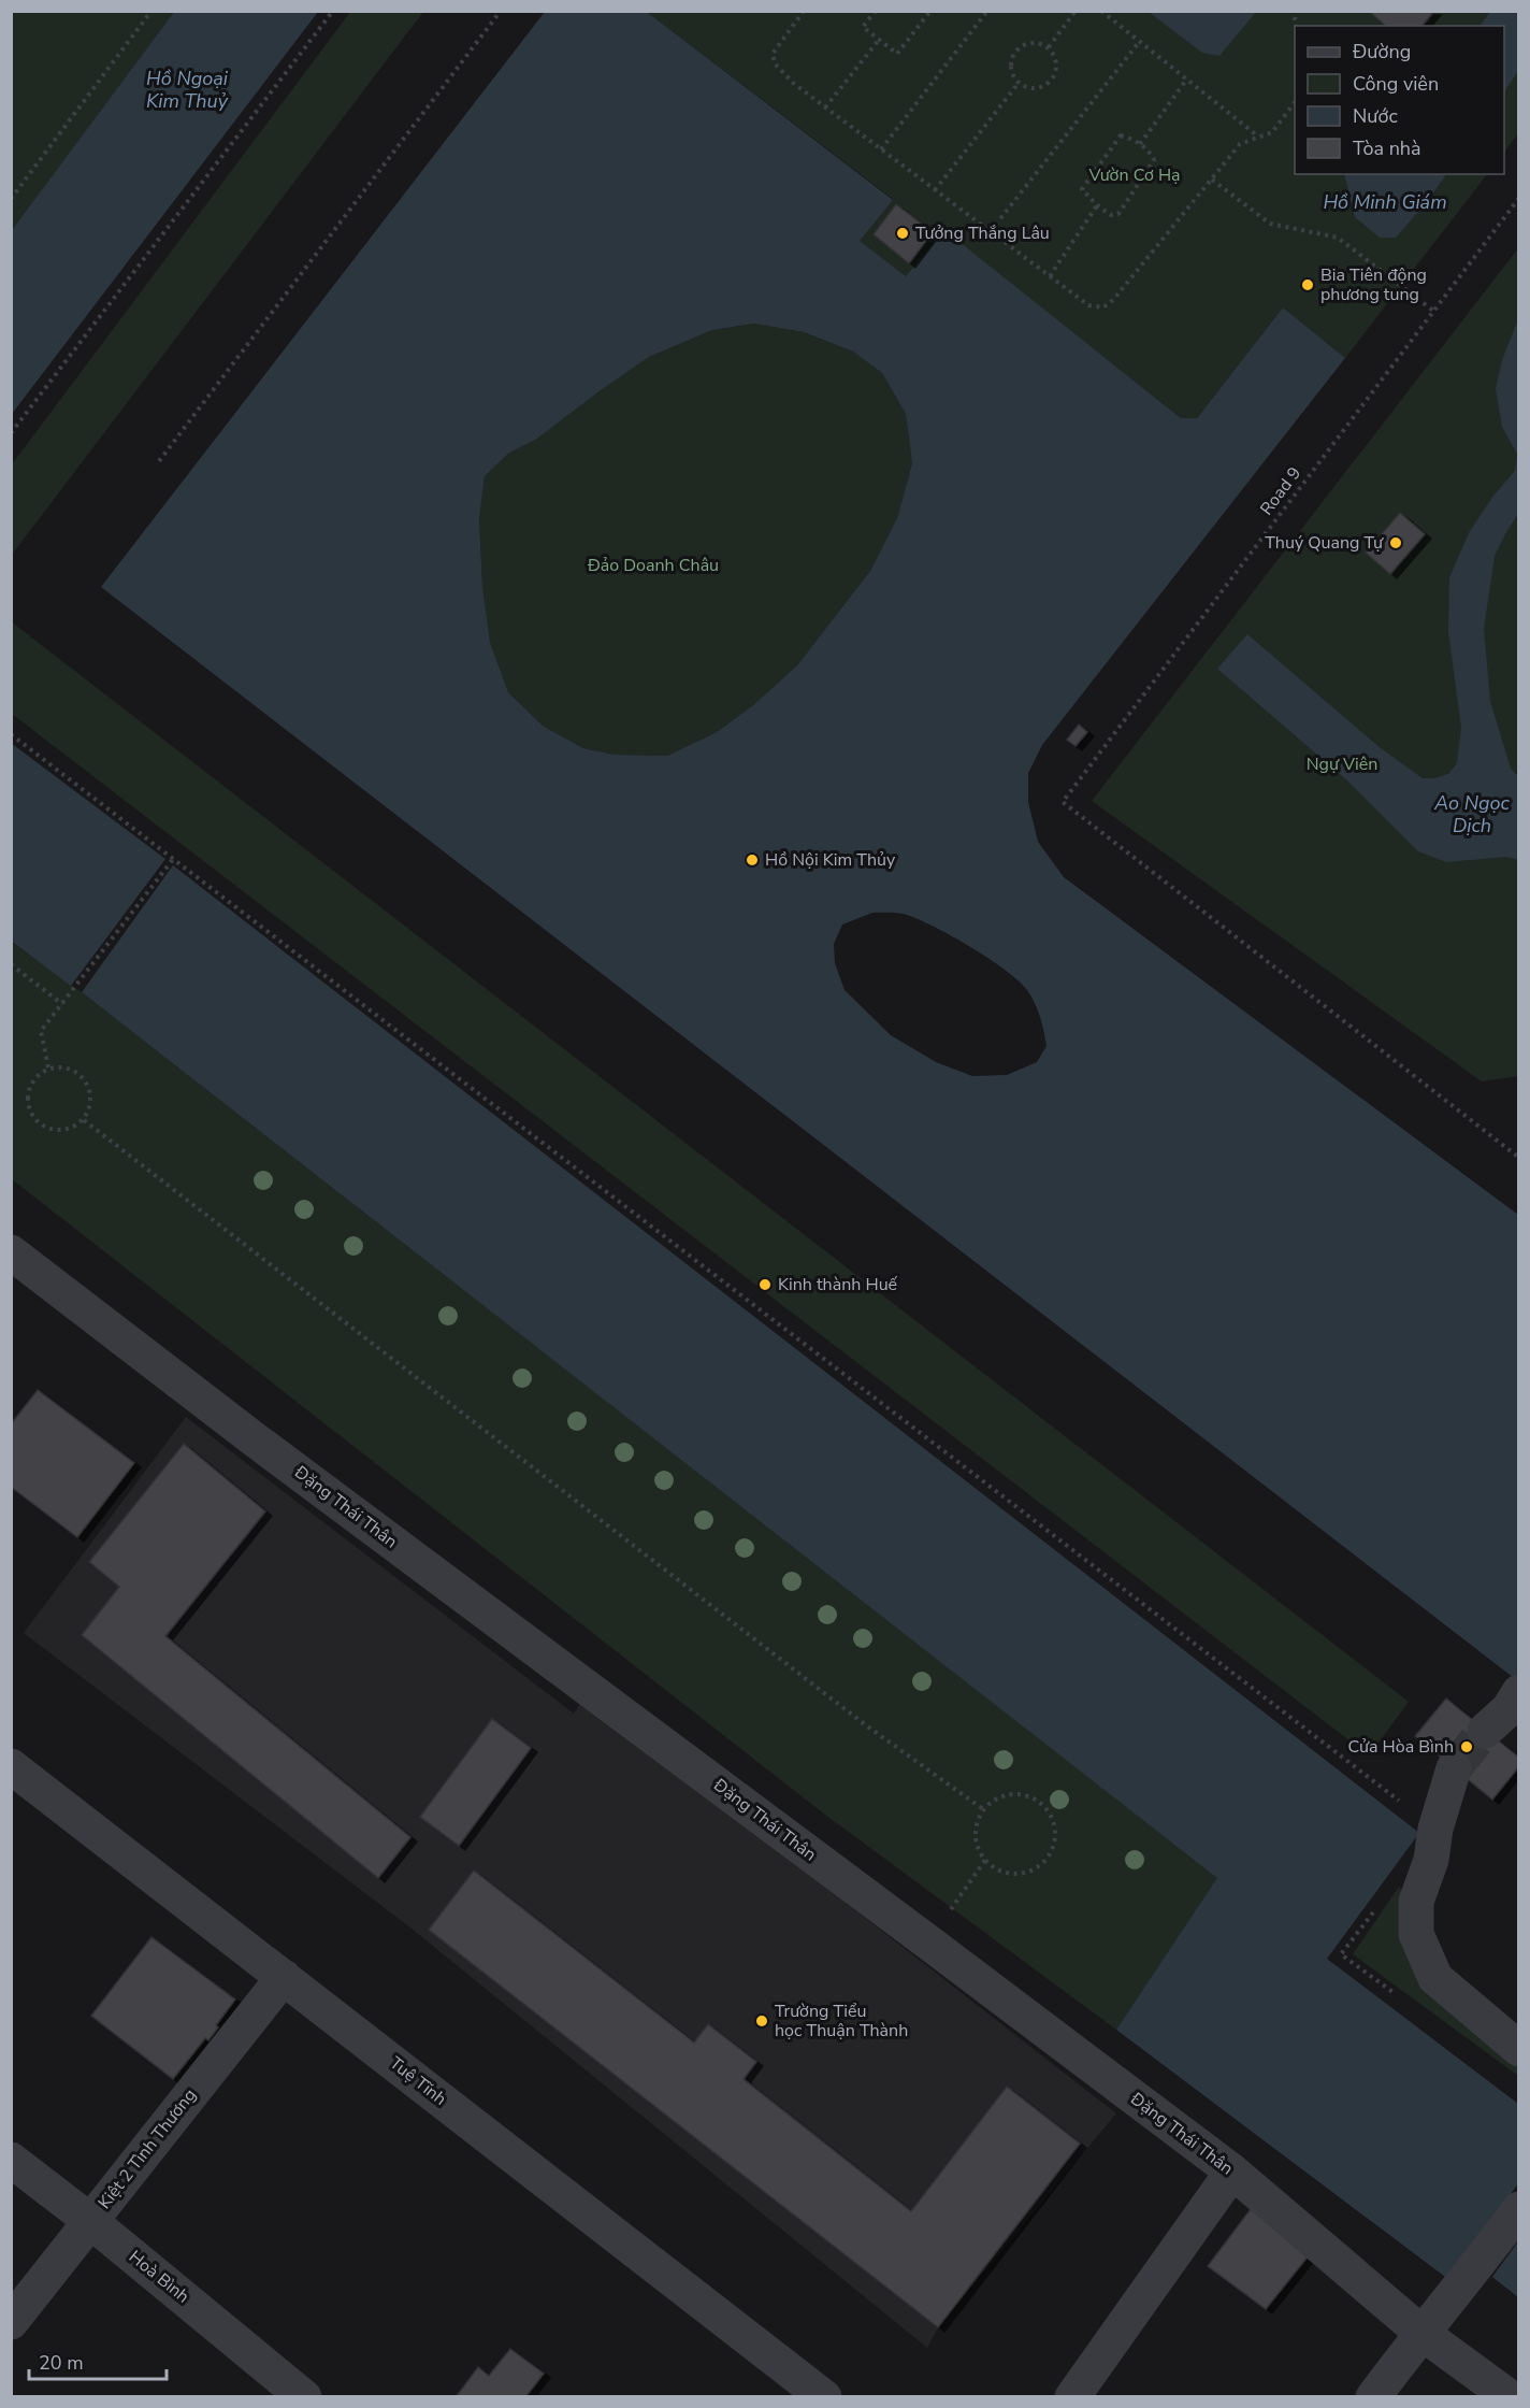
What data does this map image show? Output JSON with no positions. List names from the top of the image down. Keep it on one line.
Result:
{"streets":{"street":["Đặng Thái Thân","Tuệ Tĩnh","Kiệt 2 Tình Thương","Hoà Bình"],"path":["Road 9"]},"crossings":[["Tuệ Tĩnh","Kiệt 2 Tình Thương"],["Kiệt 2 Tình Thương","Hoà Bình"]],"water":["Hồ Ngoại Kim Thuỷ","Hồ Minh Giám","Ao Ngọc Dịch"],"parks":["Vườn Cơ Hạ","Đảo Doanh Châu","Ngự Viên"],"places":["Tưởng Thắng Lâu","Bia Tiên động phương tung","Thuý Quang Tự","Hồ Nội Kim Thủy","Kinh thành Huế","Cửa Hòa Bình","Trường Tiểu học Thuận Thành"],"legend":["Đường","Công viên","Nước","Tòa nhà"],"scale_bar":"20 m"}
